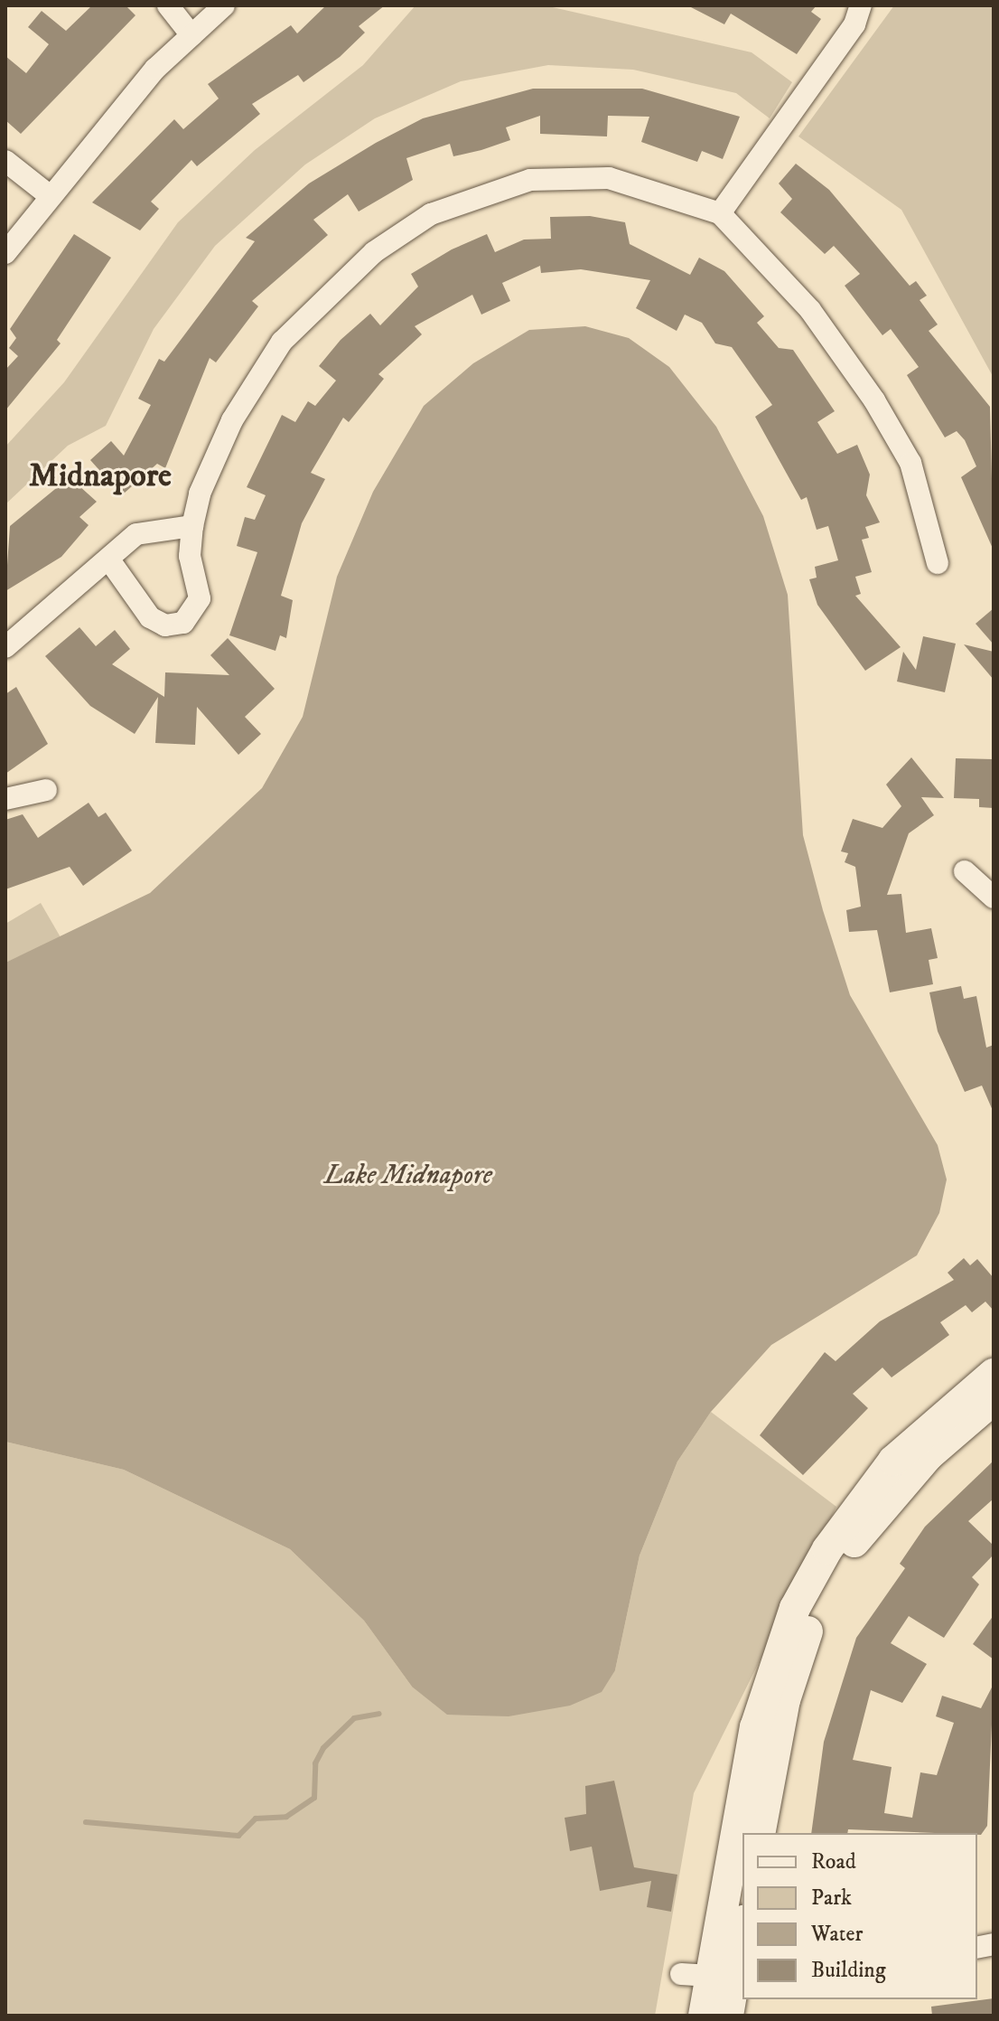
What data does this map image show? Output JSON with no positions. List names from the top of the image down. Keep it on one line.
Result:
{"districts":["Midnapore"],"water":["Lake Midnapore"],"legend":["Road","Park","Water","Building"]}
